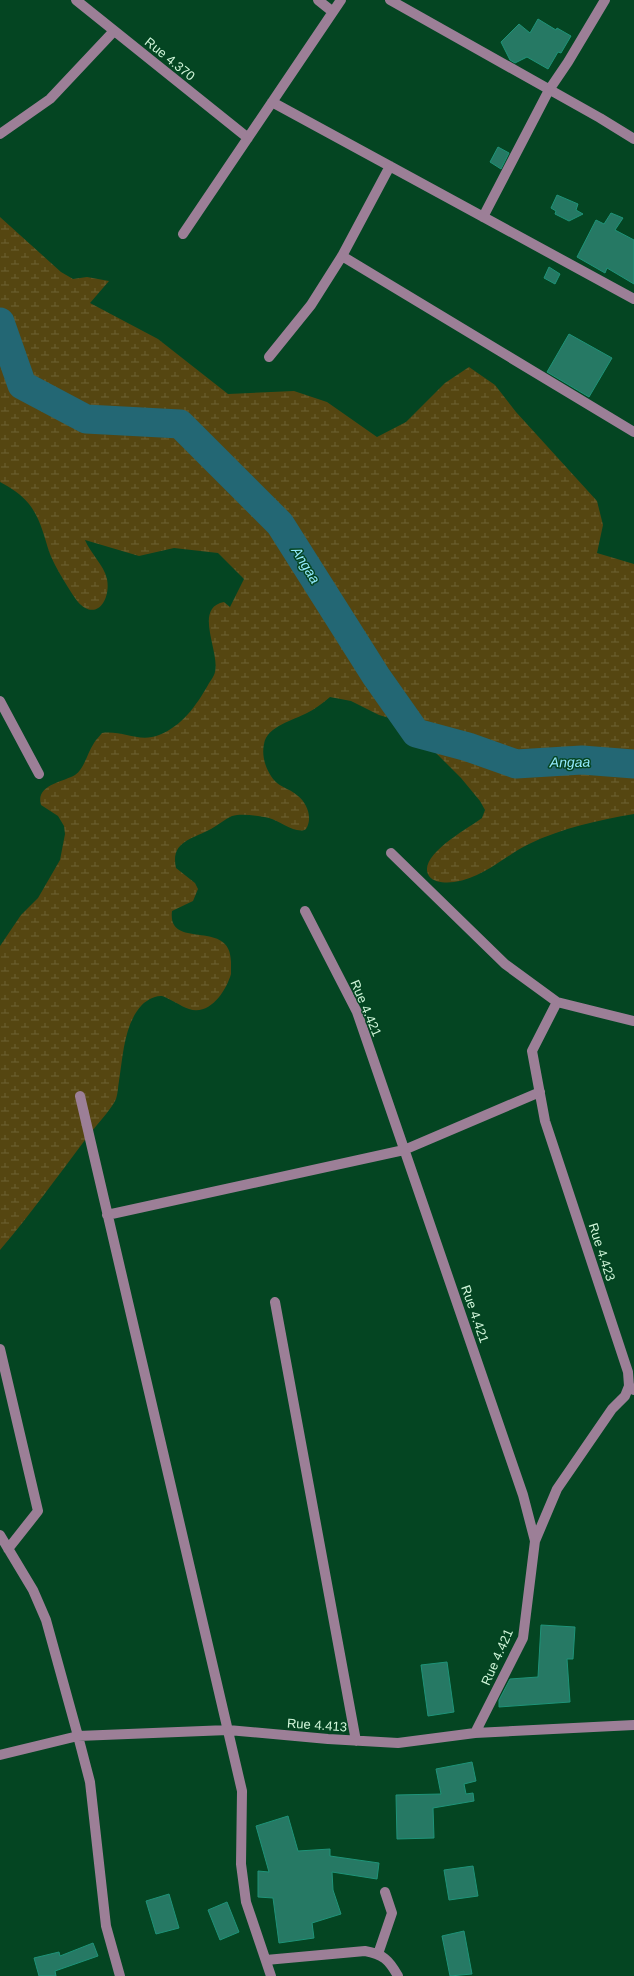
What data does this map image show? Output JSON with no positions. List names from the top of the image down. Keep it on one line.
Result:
{"streets":{"street":["Rue 4.370","Rue 4.421","Rue 4.423","Rue 4.413"]},"crossings":[["Rue 4.421","Rue 4.413"]],"water":["Angaa"]}
